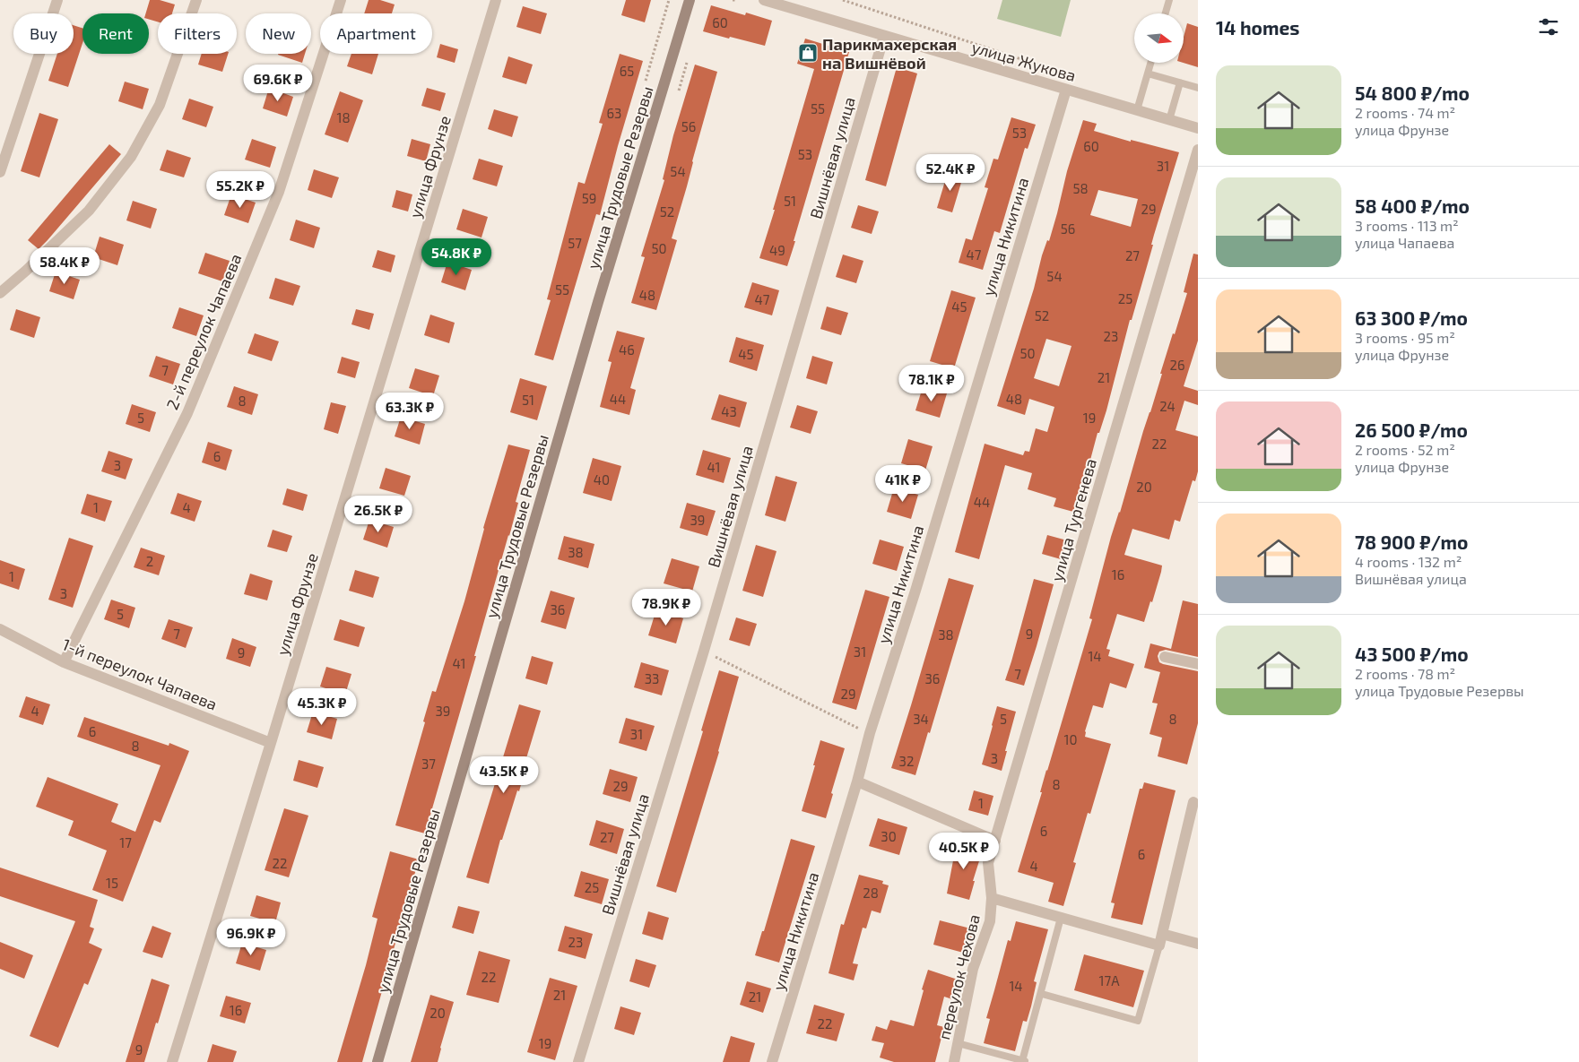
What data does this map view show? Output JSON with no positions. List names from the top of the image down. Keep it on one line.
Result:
{"streets":{"main road":["улица Трудовые Резервы"],"street":["улица Жукова","Вишнёвая улица","улица Фрунзе","улица Никитина","2-й переулок Чапаева","улица Тургенева","1-й переулок Чапаева","переулок Чехова"]},"crossings":[["улица Жукова","Вишнёвая улица"],["улица Жукова","улица Никитина"],["улица Фрунзе","1-й переулок Чапаева"],["2-й переулок Чапаева","1-й переулок Чапаева"],["улица Тургенева","переулок Чехова"]],"places":{"shop":["Парикмахерская на Вишнёвой"]},"house_numbers":["60","65","55","63","18","56","53","60","53","31","54","58","59","51","29","52","56","57","50","49","47","27","54","55","48","25","47","45","52","23","46","50","45","26","7","21","44","48","51","8","24","43","5","19","22","6","3","41","40","20","44","1","4","39","38","2","16","1","3","36","5","7","9","38","31","9","14","41","7","33","36","29","4","39","34","5","8","6","31","10","8","3","32","37","8","29","1","6","30","27","17","6","22","4","15","25","28","23","22","17А","14","21","21","16","20","22","19","9"],"north":"right","page":{"heading":"14 homes","chip":["Buy","Rent","Filters","New","Apartment"],"list":[{"name":"54 800 ₽/mo","note":"2 rooms · 74 m² · улица Фрунзе"},{"name":"58 400 ₽/mo","note":"3 rooms · 113 m² · улица Чапаева"},{"name":"63 300 ₽/mo","note":"3 rooms · 95 m² · улица Фрунзе"},{"name":"26 500 ₽/mo","note":"2 rooms · 52 m² · улица Фрунзе"},{"name":"78 900 ₽/mo","note":"4 rooms · 132 m² · Вишнёвая улица"},{"name":"43 500 ₽/mo","note":"2 rooms · 78 m² · улица Трудовые Резервы"}],"price":["69.6K ₽","52.4K ₽","55.2K ₽","54.8K ₽","58.4K ₽","78.1K ₽","63.3K ₽","41K ₽","26.5K ₽","78.9K ₽","45.3K ₽","43.5K ₽","40.5K ₽","96.9K ₽"]}}
